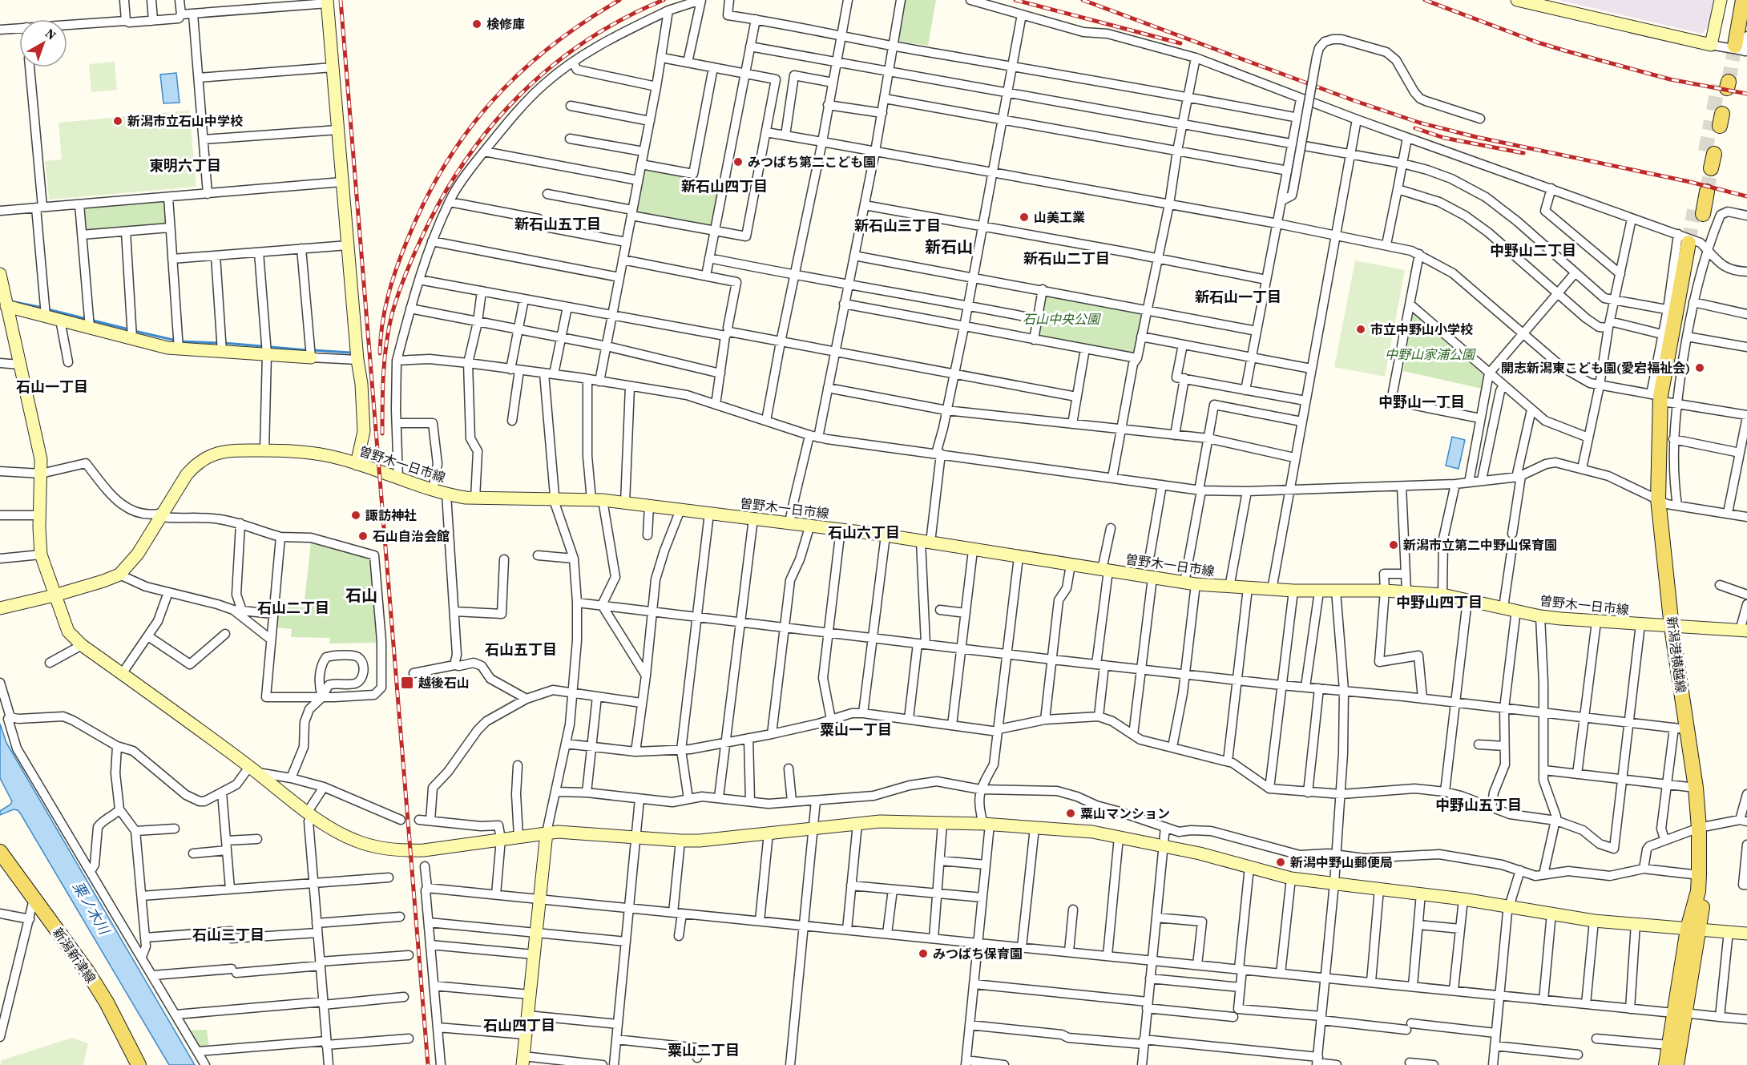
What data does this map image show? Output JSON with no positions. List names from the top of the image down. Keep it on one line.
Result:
{"streets":{"main road":["新潟港横越線","新潟新津線"],"street":["曽野木一日市線"]},"crossings":[["曽野木一日市線","新潟港横越線"]],"districts":["東明六丁目","新石山四丁目","新石山五丁目","新石山三丁目","新石山","中野山二丁目","新石山二丁目","新石山一丁目","石山一丁目","中野山一丁目","石山六丁目","石山","中野山四丁目","石山二丁目","石山五丁目","粟山一丁目","中野山五丁目","石山三丁目","石山四丁目","粟山二丁目"],"water":["栗ノ木川"],"parks":["石山中央公園","中野山家浦公園"],"places":{"other":["検修庫","新潟市立石山中学校","みつばち第二こども園","山美工業","市立中野山小学校","開志新潟東こども園(愛宕福祉会)","諏訪神社","石山自治会館","新潟市立第二中野山保育園","粟山マンション","新潟中野山郵便局","みつばち保育園"],"transit":["越後石山"]},"north":"top right"}
